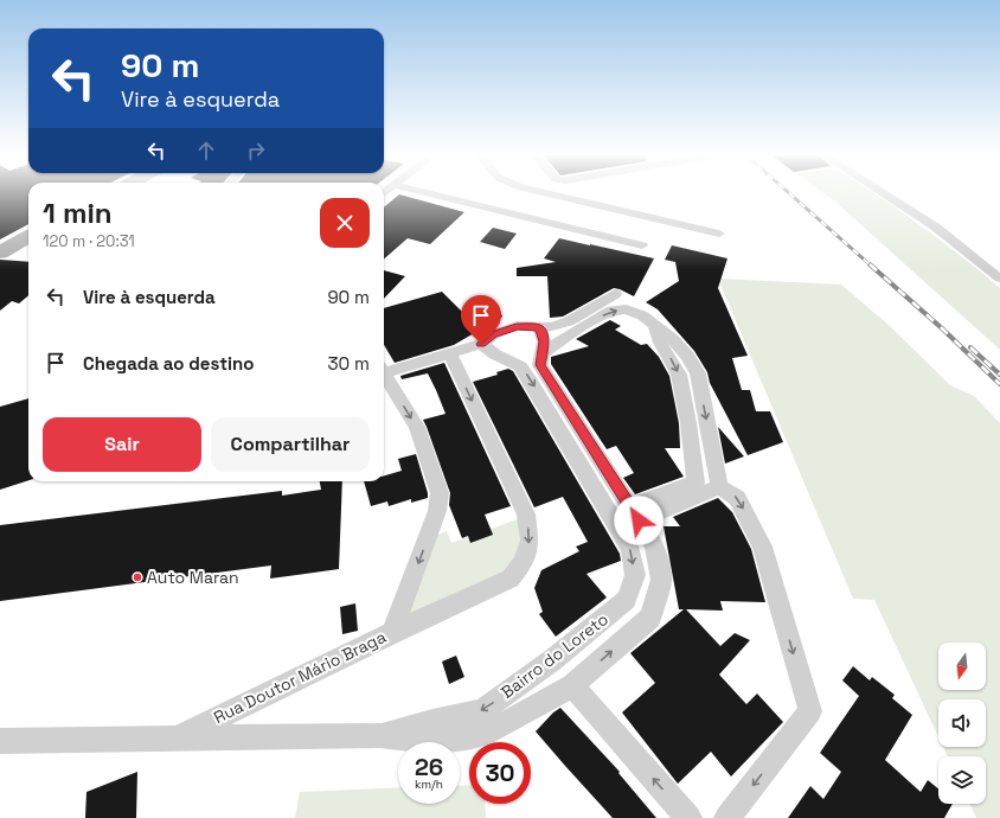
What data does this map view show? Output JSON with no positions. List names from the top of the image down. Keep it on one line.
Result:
{"streets":{"street":["Bairro do Loreto","Rua Doutor Mário Braga"]},"one_way":["Rua Doutor Mário Braga"],"places":["Auto Maran"],"north":"bottom","page":{"turn":["90 m","Vire à esquerda"],"heading":["1 min","120 m · 20:31"],"list":[{"name":"Vire à esquerda","value":"90 m"},{"name":"Chegada ao destino","value":"30 m"}],"buttons":["Sair","Compartilhar"],"speed":"26 km/h","limit":"30"}}
